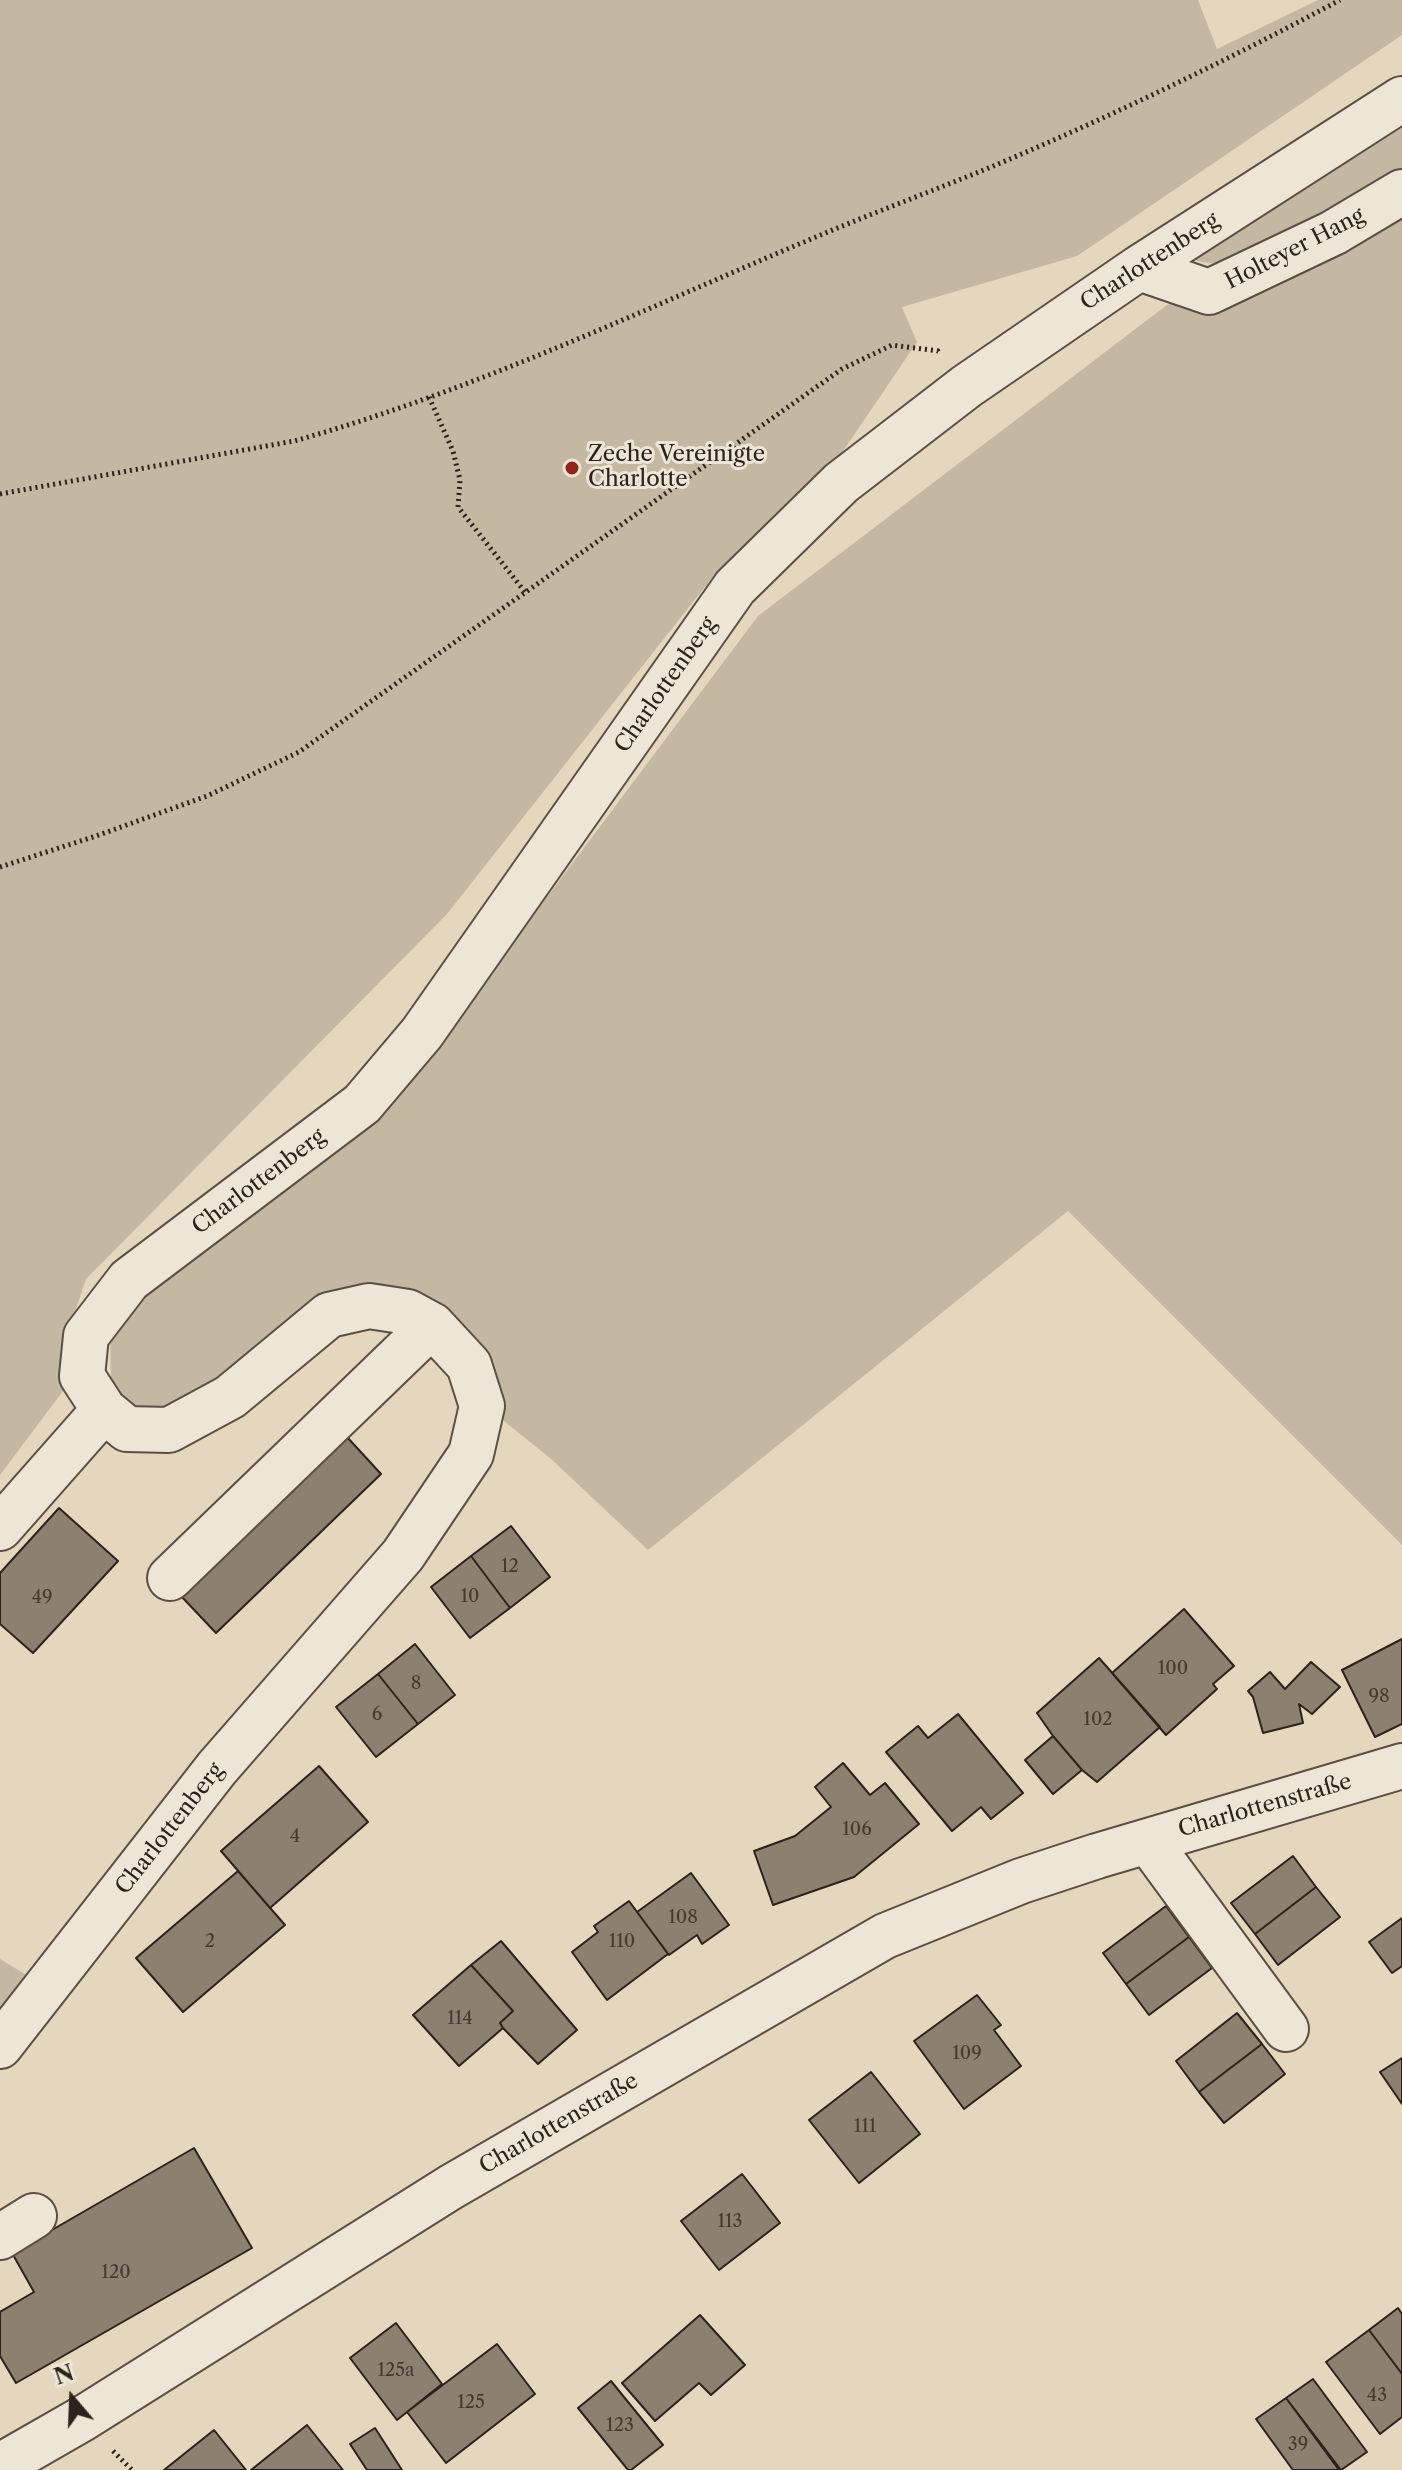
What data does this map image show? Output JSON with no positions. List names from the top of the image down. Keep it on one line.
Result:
{"streets":{"street":["Holteyer Hang","Charlottenberg","Charlottenstraße"]},"crossings":[["Holteyer Hang","Charlottenberg"]],"places":["Zeche Vereinigte Charlotte"],"house_numbers":["12","10","49","100","8","98","6","102","106","4","108","2","110","114","109","111","113","120","125a","43","125","123","39"],"north":"top"}
